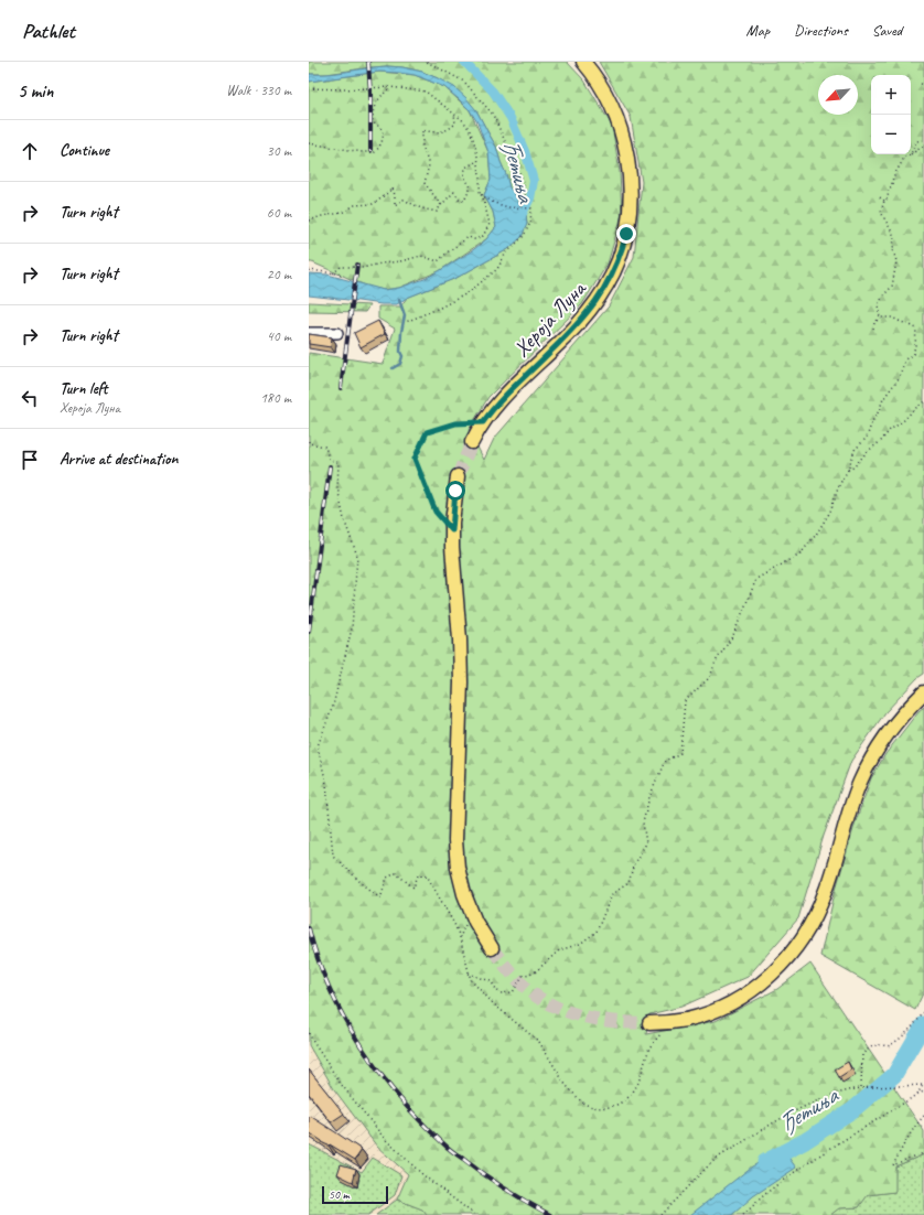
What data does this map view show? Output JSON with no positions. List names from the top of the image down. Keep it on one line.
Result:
{"streets":{"main road":["Хероја Луна"]},"water":["Ђетиња"],"scale_bar":"50 m","north":"bottom left","page":{"header":"Pathlet","nav":["Map","Directions","Saved"],"heading":["5 min","Walk · 330 m"],"map_buttons":["+","−"],"list":[["Continue","30 m"],["Turn right","60 m"],["Turn right","20 m"],["Turn right","40 m"],["Turn left","Хероја Луна","180 m"],"Arrive at destination"],"scale":"50 m"}}
